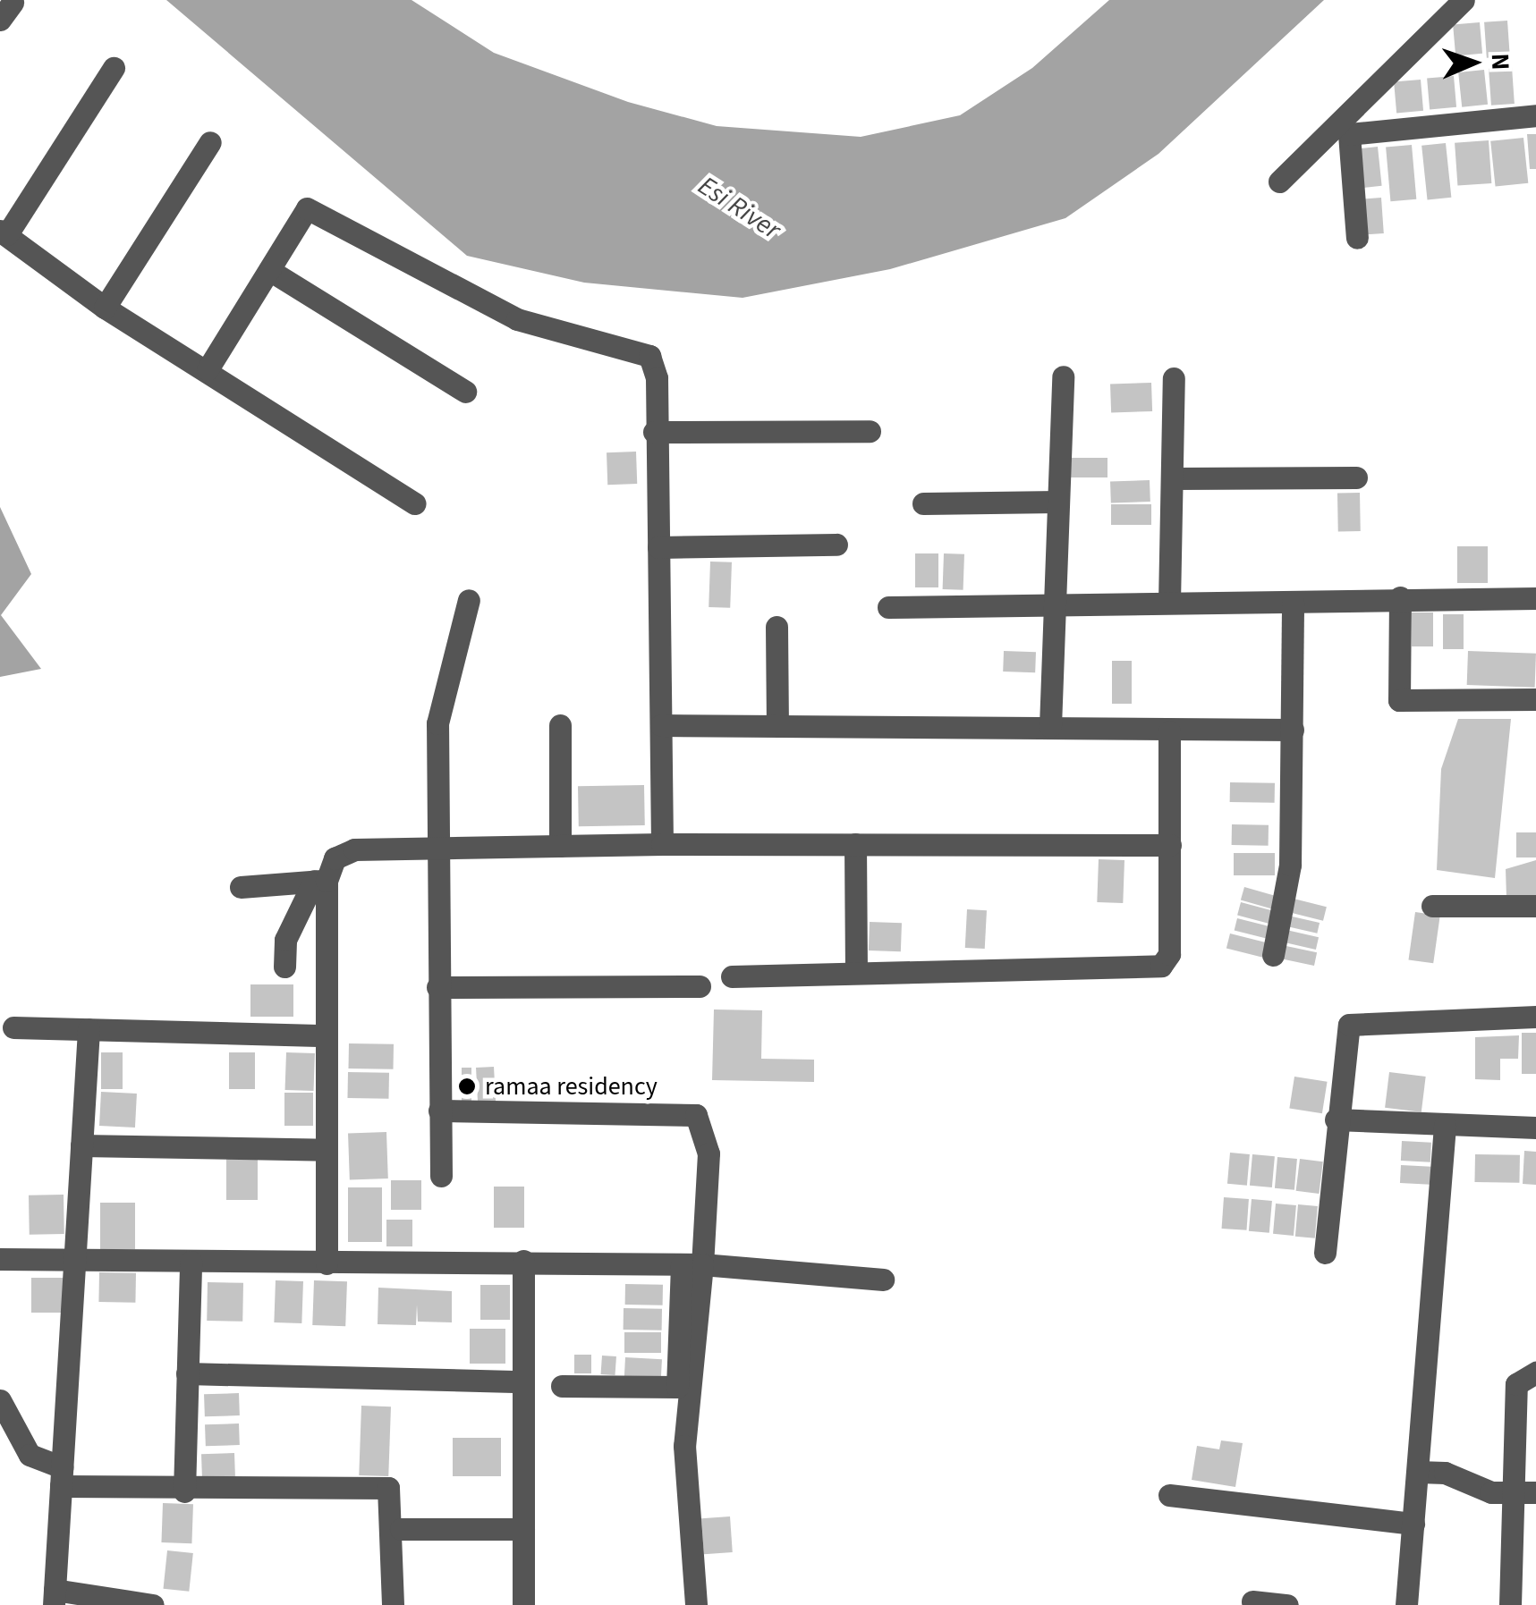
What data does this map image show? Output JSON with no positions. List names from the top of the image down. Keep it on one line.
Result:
{"water":["Esi River"],"places":["ramaa residency"],"north":"right"}
